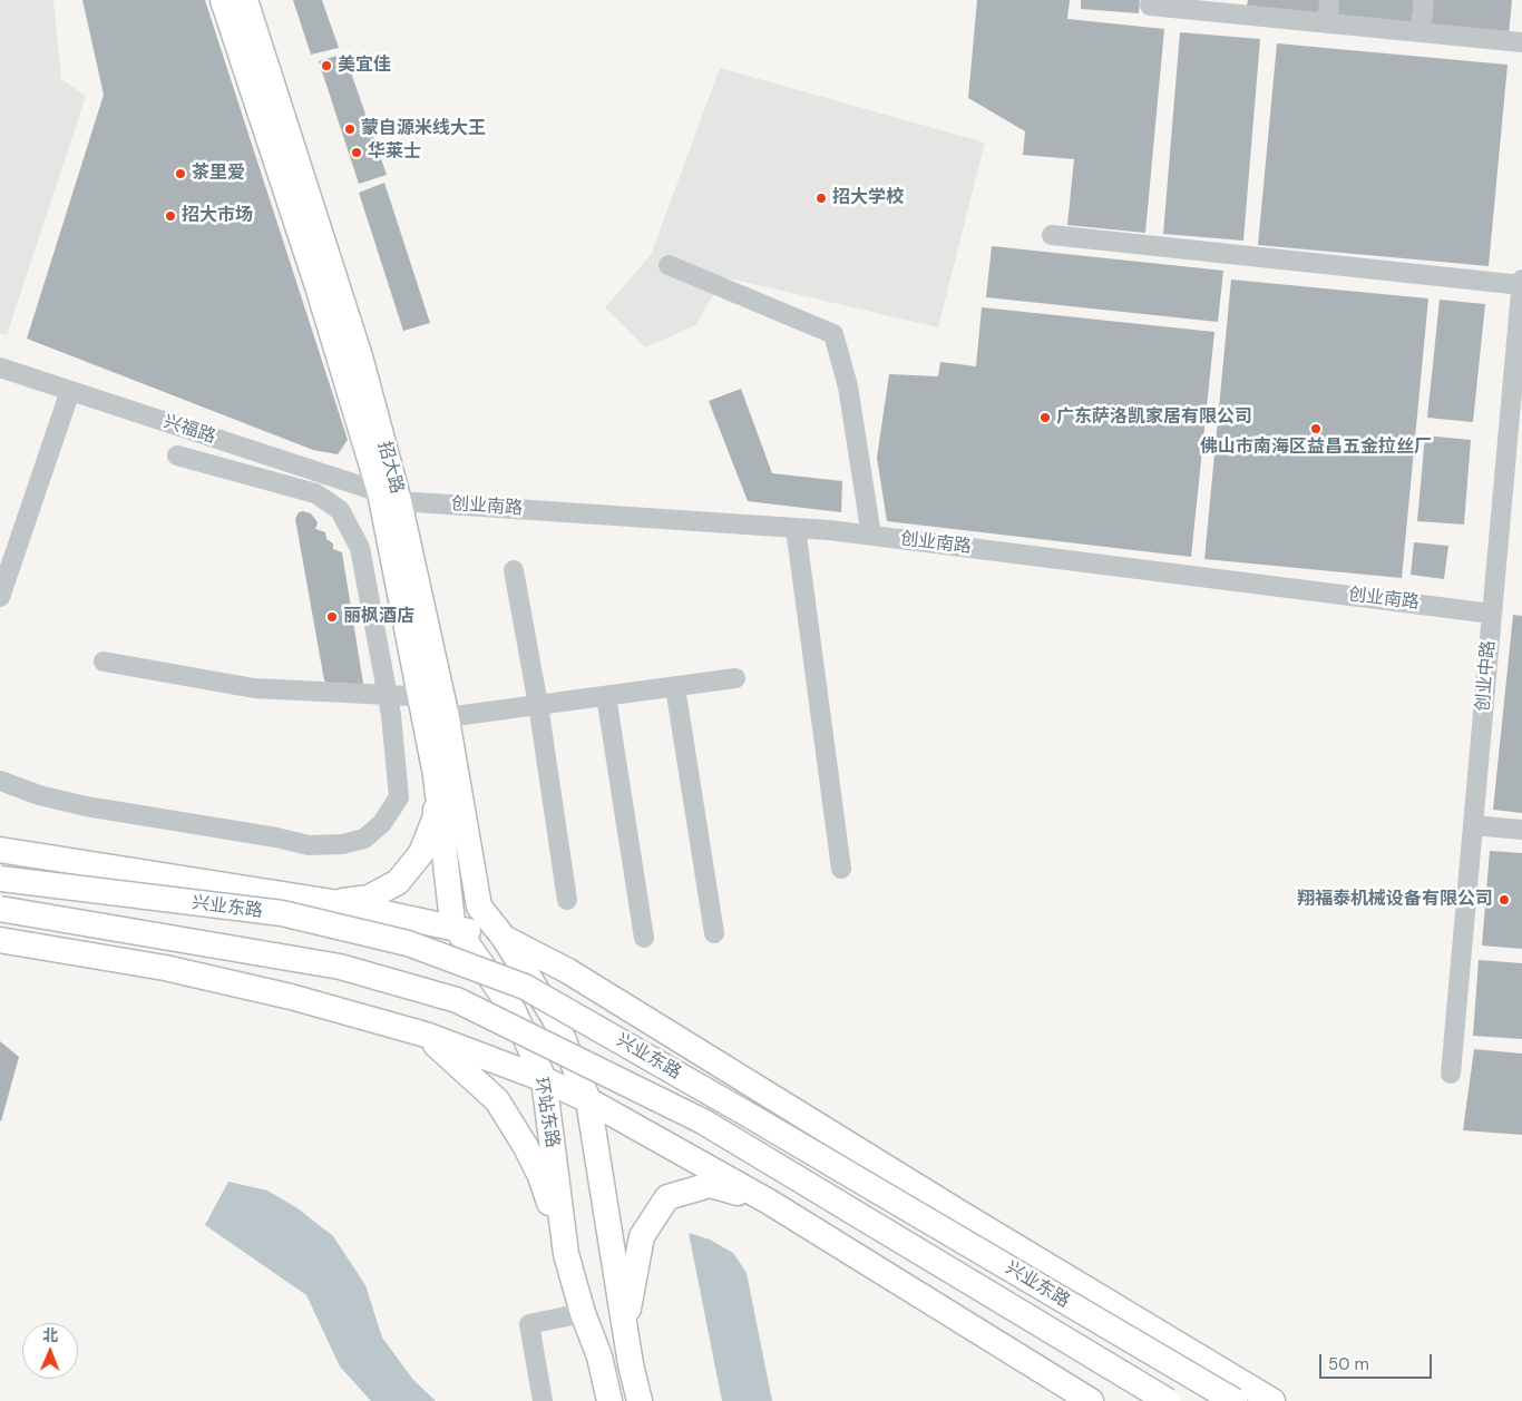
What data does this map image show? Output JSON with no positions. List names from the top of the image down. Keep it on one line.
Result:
{"streets":{"main road":["招大路","兴业东路","环站东路"],"street":["兴福路","创业南路","创业中路"]},"crossings":[["兴福路","招大路"],["兴福路","创业南路"],["招大路","创业南路"],["招大路","环站东路"],["创业南路","创业中路"]],"places":["美宜佳","蒙自源米线大王","华莱士","茶里爱","招大学校","招大市场","广东萨洛凯家居有限公司","佛山市南海区益昌五金拉丝厂","丽枫酒店","翔福泰机械设备有限公司"],"scale_bar":"50 m","north":"top"}
